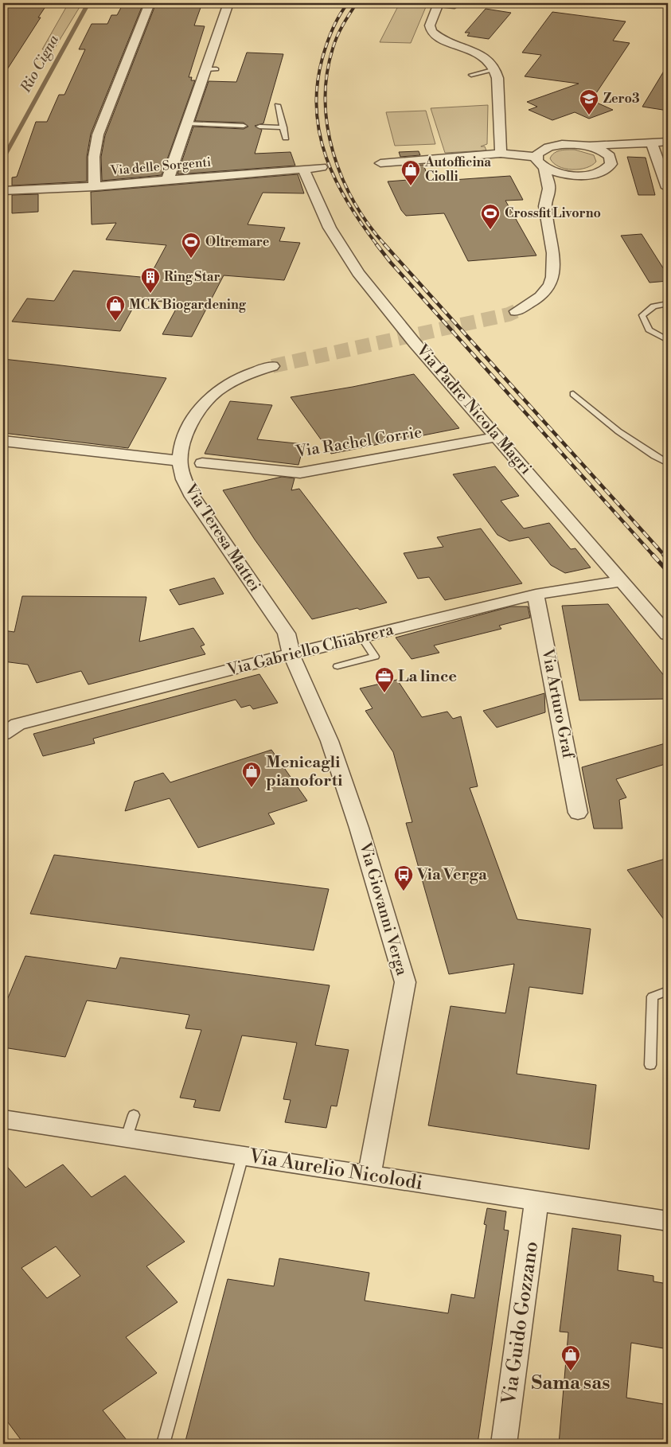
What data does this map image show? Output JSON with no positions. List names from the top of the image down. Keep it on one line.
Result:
{"streets":{"street":["Via delle Sorgenti","Via Padre Nicola Magri","Via Rachel Corrie","Via Teresa Mattei","Via Gabriello Chiabrera","Via Arturo Graf","Via Giovanni Verga","Via Aurelio Nicolodi","Via Guido Gozzano"]},"crossings":[["Via delle Sorgenti","Via Padre Nicola Magri"],["Via Padre Nicola Magri","Via Rachel Corrie"],["Via Padre Nicola Magri","Via Gabriello Chiabrera"],["Via Teresa Mattei","Via Gabriello Chiabrera"],["Via Teresa Mattei","Via Giovanni Verga"],["Via Gabriello Chiabrera","Via Arturo Graf"],["Via Gabriello Chiabrera","Via Giovanni Verga"],["Via Giovanni Verga","Via Aurelio Nicolodi"],["Via Aurelio Nicolodi","Via Guido Gozzano"]],"water":["Rio Cigna"],"places":{"school or university":["Zero3"],"shop":["Autofficina Ciolli","MCK Biogardening","Menicagli pianoforti","Sama sas"],"sports":["Crossfit Livorno","Oltremare"],"building":["Ring Star"],"office":["La lince"],"bus stop":["Via Verga"]}}
